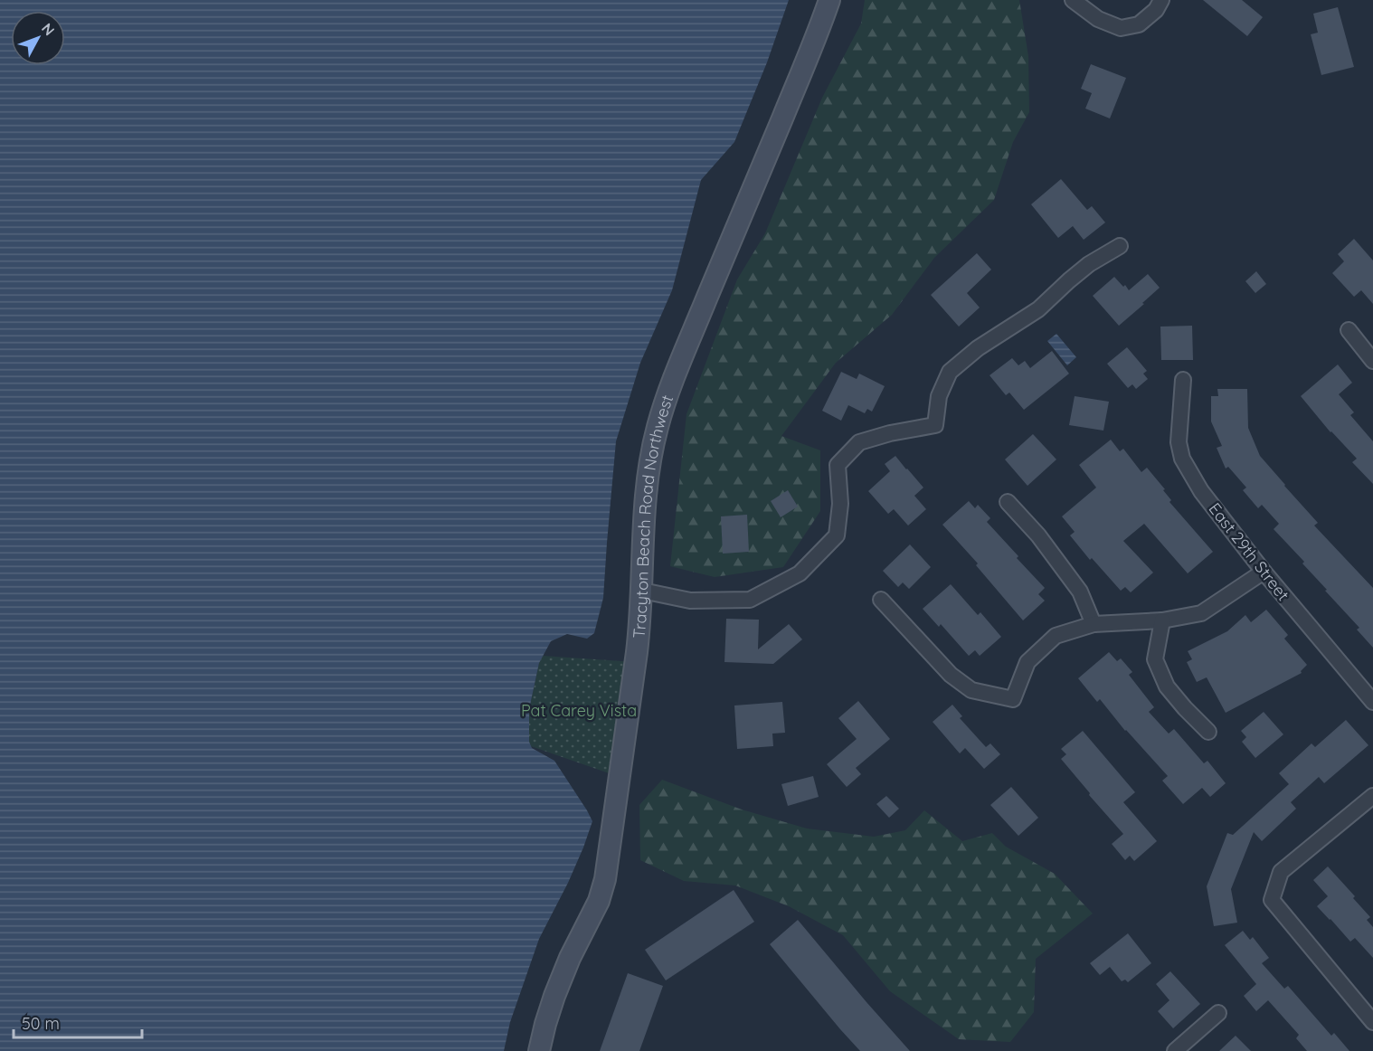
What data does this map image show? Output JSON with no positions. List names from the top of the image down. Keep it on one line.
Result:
{"streets":{"main road":["Tracyton Beach Road Northwest"],"street":["East 29th Street"]},"parks":["Pat Carey Vista"],"scale_bar":"50 m","north":"top right"}
